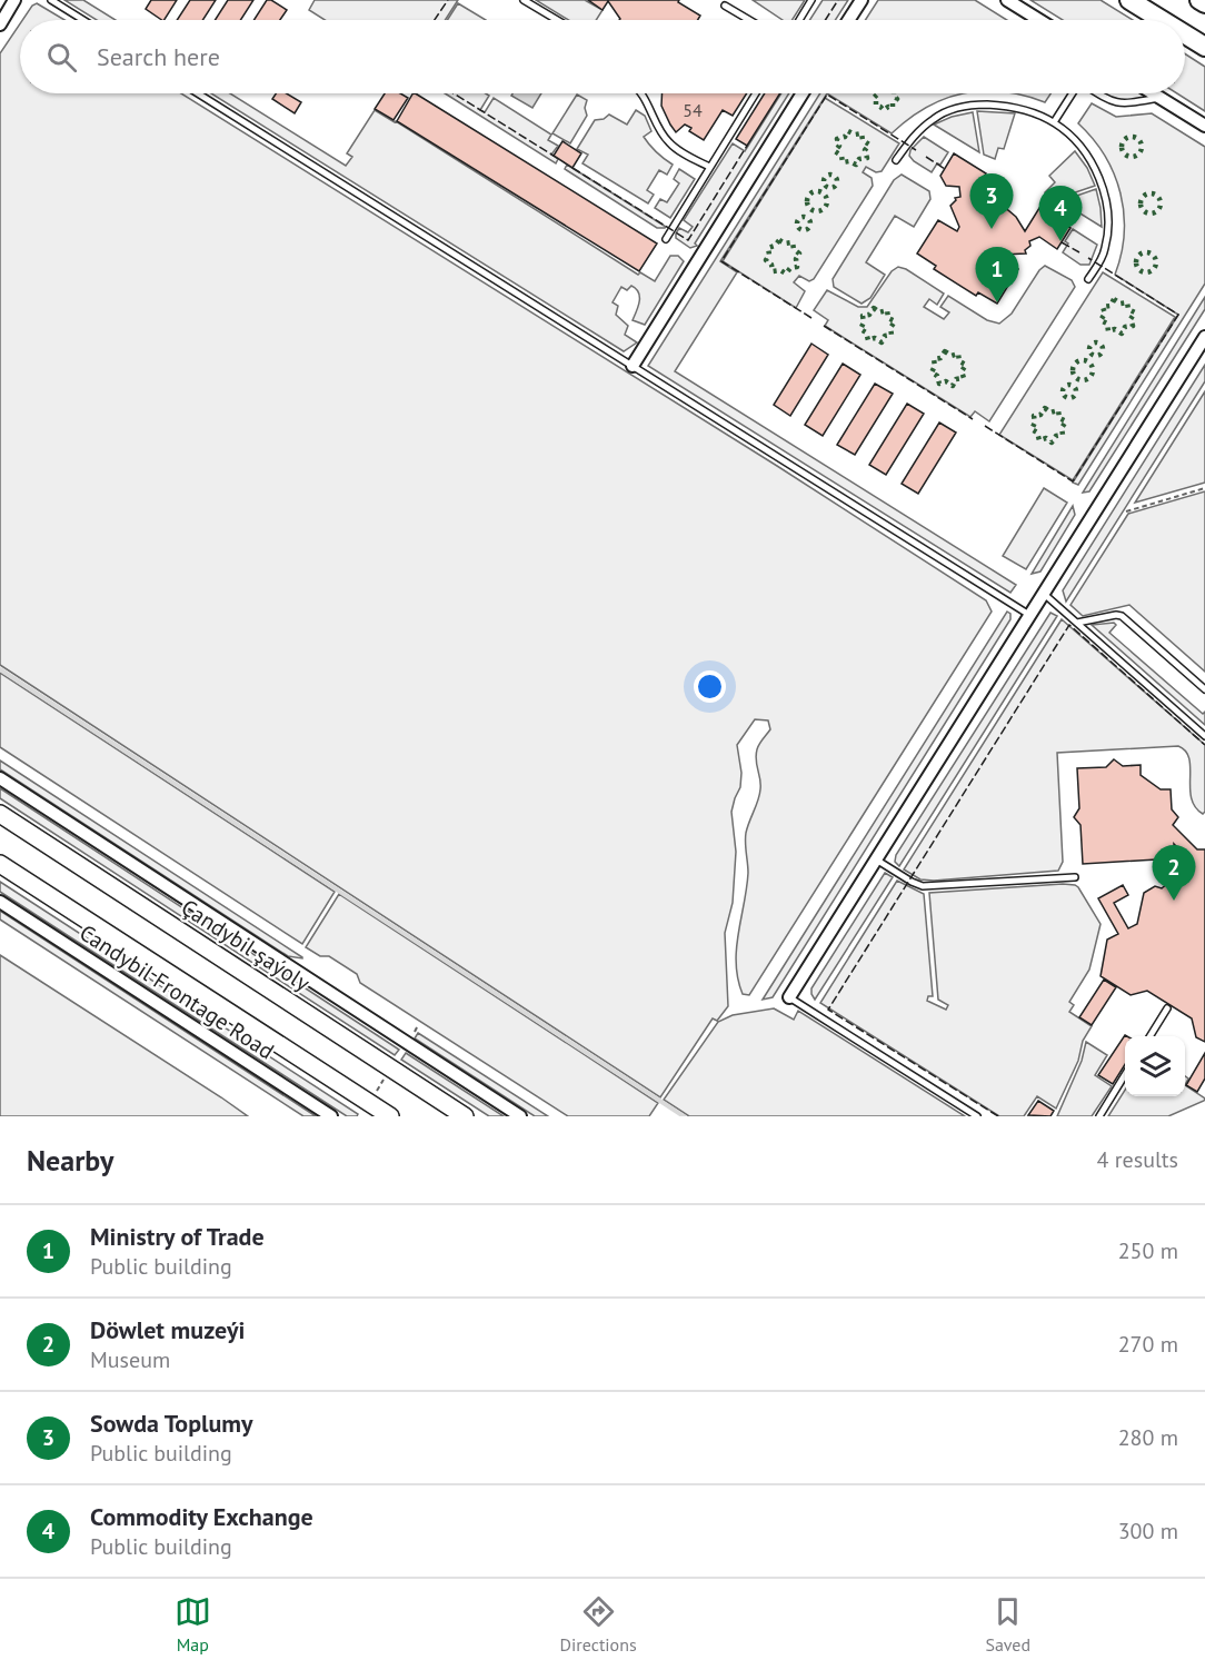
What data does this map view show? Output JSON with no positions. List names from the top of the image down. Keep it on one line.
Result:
{"streets":{"main road":["Çandybil şaýoly"],"street":["Candybil Frontage Road"]},"house_numbers":["54"],"page":{"search":"Search here","pins":["3","4","1","2"],"heading":["Nearby","4 results"],"list":[{"mark":"1","name":"Ministry of Trade","note":"Public building","value":"250 m"},{"mark":"2","name":"Döwlet muzeýi","note":"Museum","value":"270 m"},{"mark":"3","name":"Sowda Toplumy","note":"Public building","value":"280 m"},{"mark":"4","name":"Commodity Exchange","note":"Public building","value":"300 m"}],"nav":["Map","Directions","Saved"]}}
